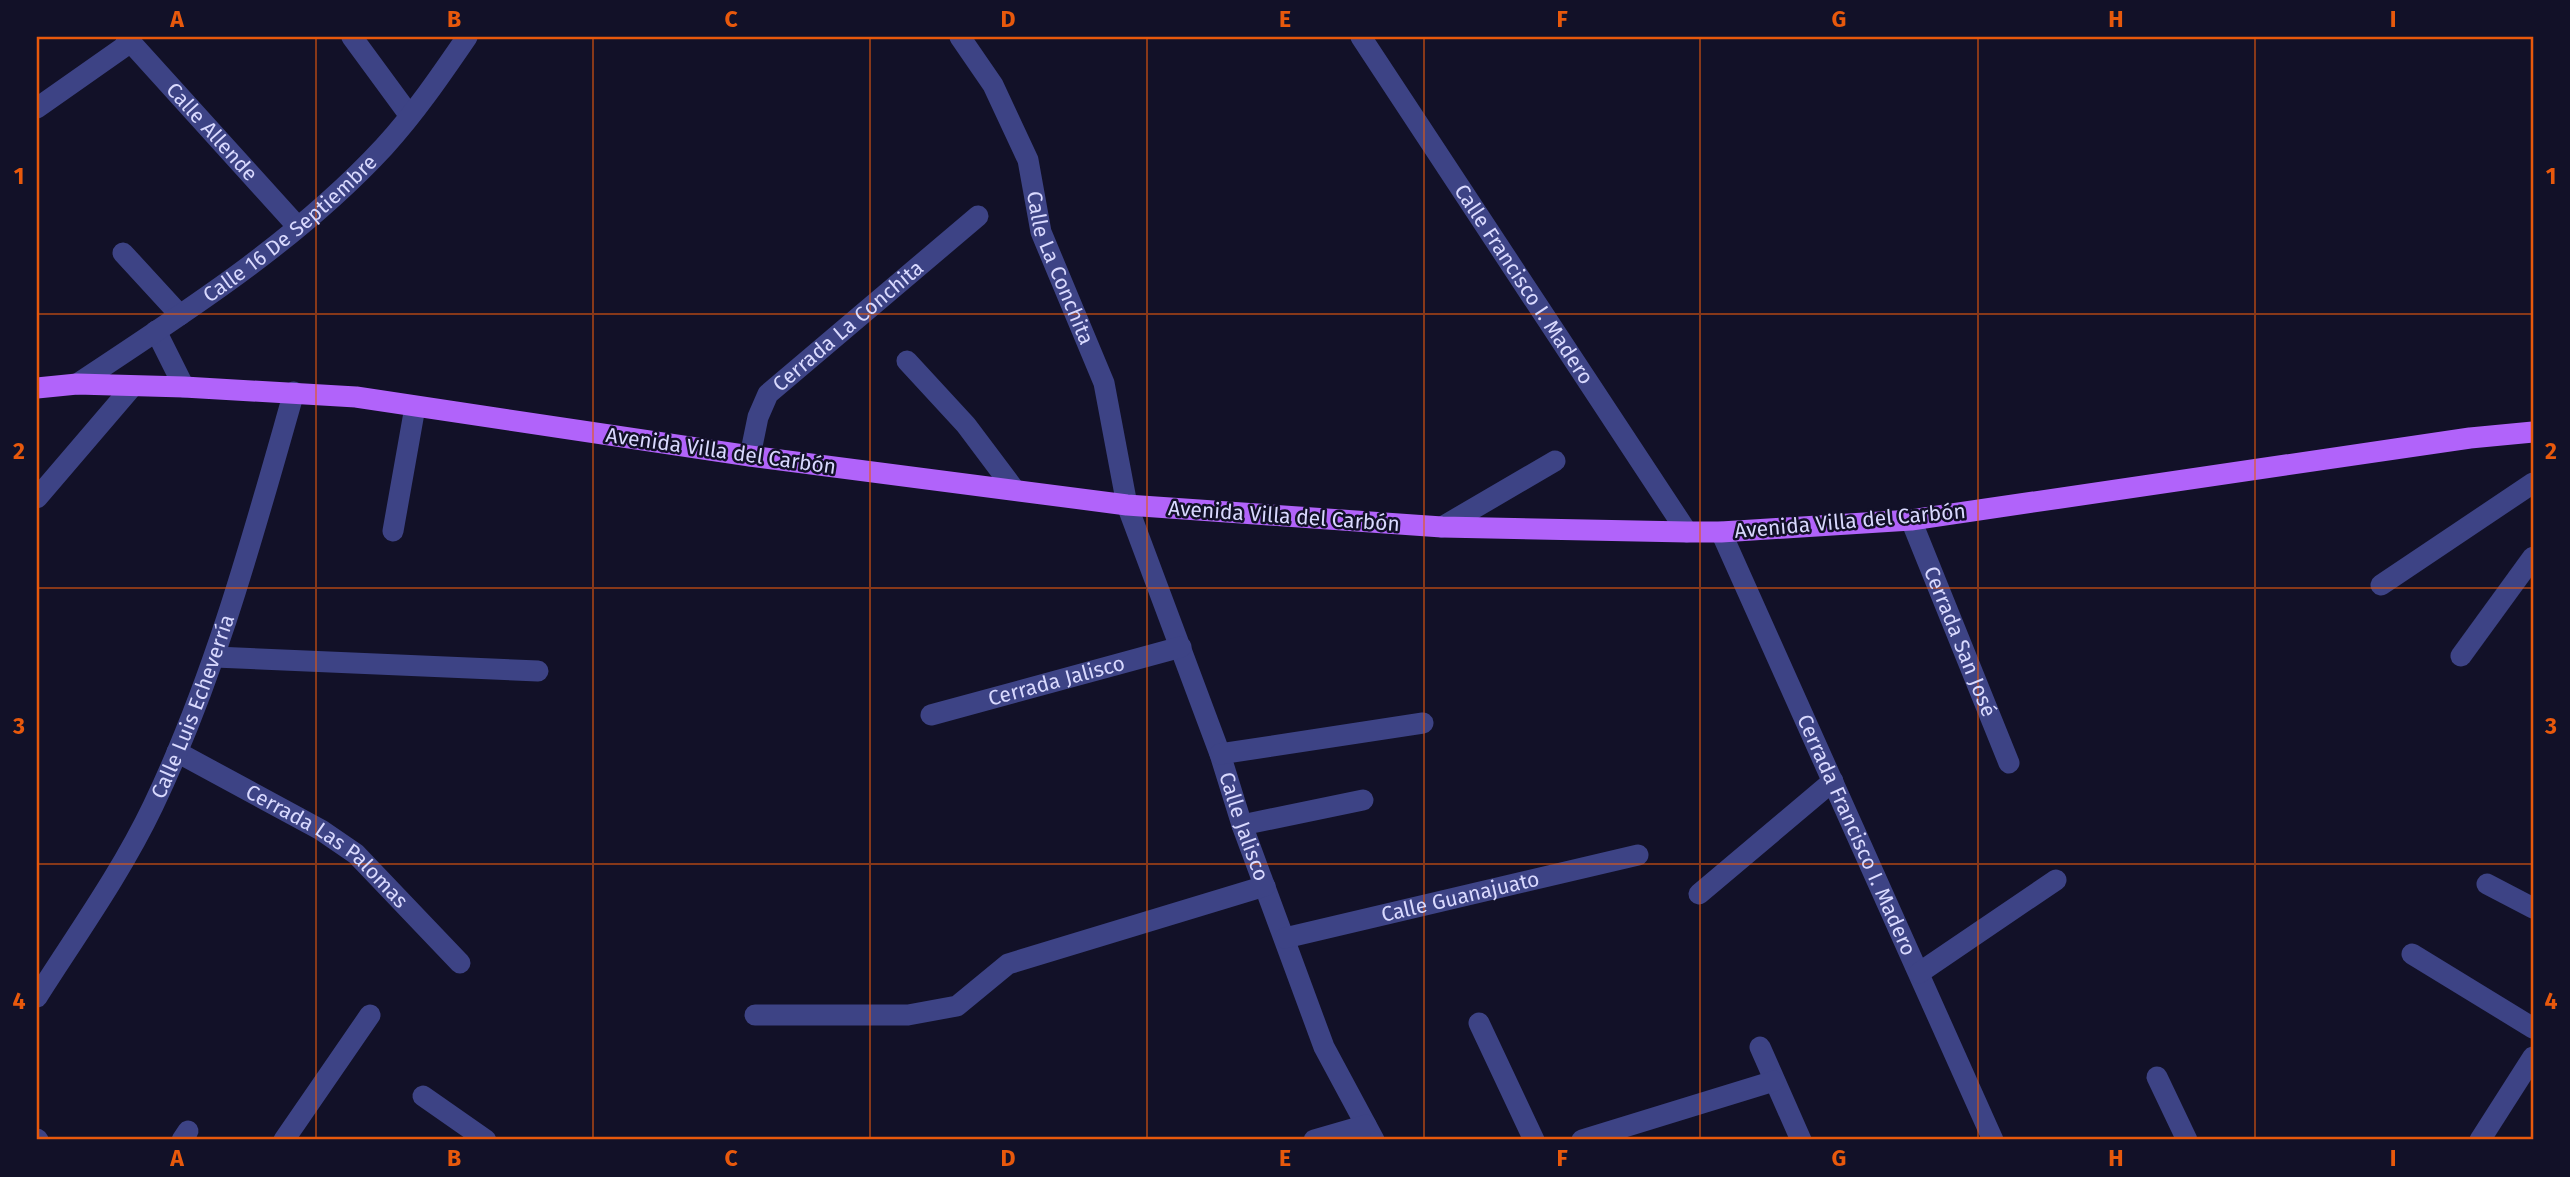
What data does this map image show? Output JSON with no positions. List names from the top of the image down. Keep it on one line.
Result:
{"streets":{"main road":["Avenida Villa del Carbón"],"street":["Calle Allende","Calle 16 De Septiembre","Calle La Conchita","Calle Francisco I. Madero","Cerrada La Conchita","Cerrada San José","Cerrada Jalisco","Calle Luis Echeverría","Calle Jalisco","Cerrada Francisco I. Madero","Cerrada Las Palomas","Calle Guanajuato"]},"crossings":[["Calle Allende","Calle 16 De Septiembre"],["Calle 16 De Septiembre","Avenida Villa del Carbón"],["Calle La Conchita","Avenida Villa del Carbón"],["Calle La Conchita","Calle Jalisco"],["Calle Francisco I. Madero","Avenida Villa del Carbón"],["Cerrada La Conchita","Avenida Villa del Carbón"],["Avenida Villa del Carbón","Cerrada San José"],["Avenida Villa del Carbón","Calle Luis Echeverría"],["Avenida Villa del Carbón","Calle Jalisco"],["Avenida Villa del Carbón","Cerrada Francisco I. Madero"],["Cerrada Jalisco","Calle Jalisco"],["Calle Luis Echeverría","Cerrada Las Palomas"],["Calle Jalisco","Calle Guanajuato"]],"grid":{"columns":["A","B","C","D","E","F","G","H","I"],"rows":["1","2","3","4"]}}
